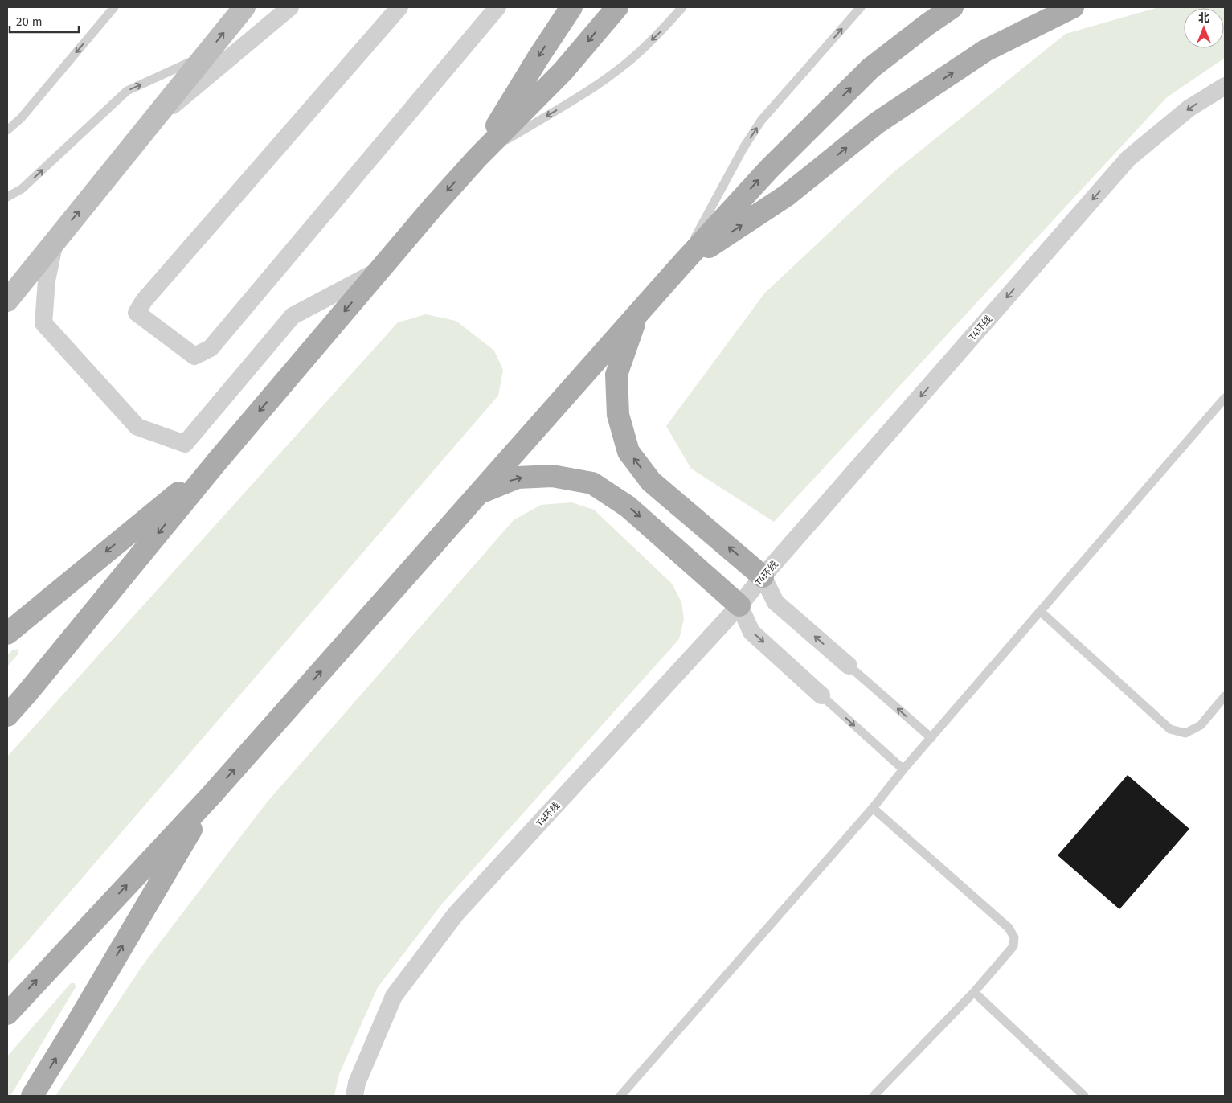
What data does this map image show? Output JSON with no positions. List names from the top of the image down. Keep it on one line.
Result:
{"streets":{"street":["T4环线"]},"one_way":["T4环线"],"scale_bar":"20 m","north":"top"}
